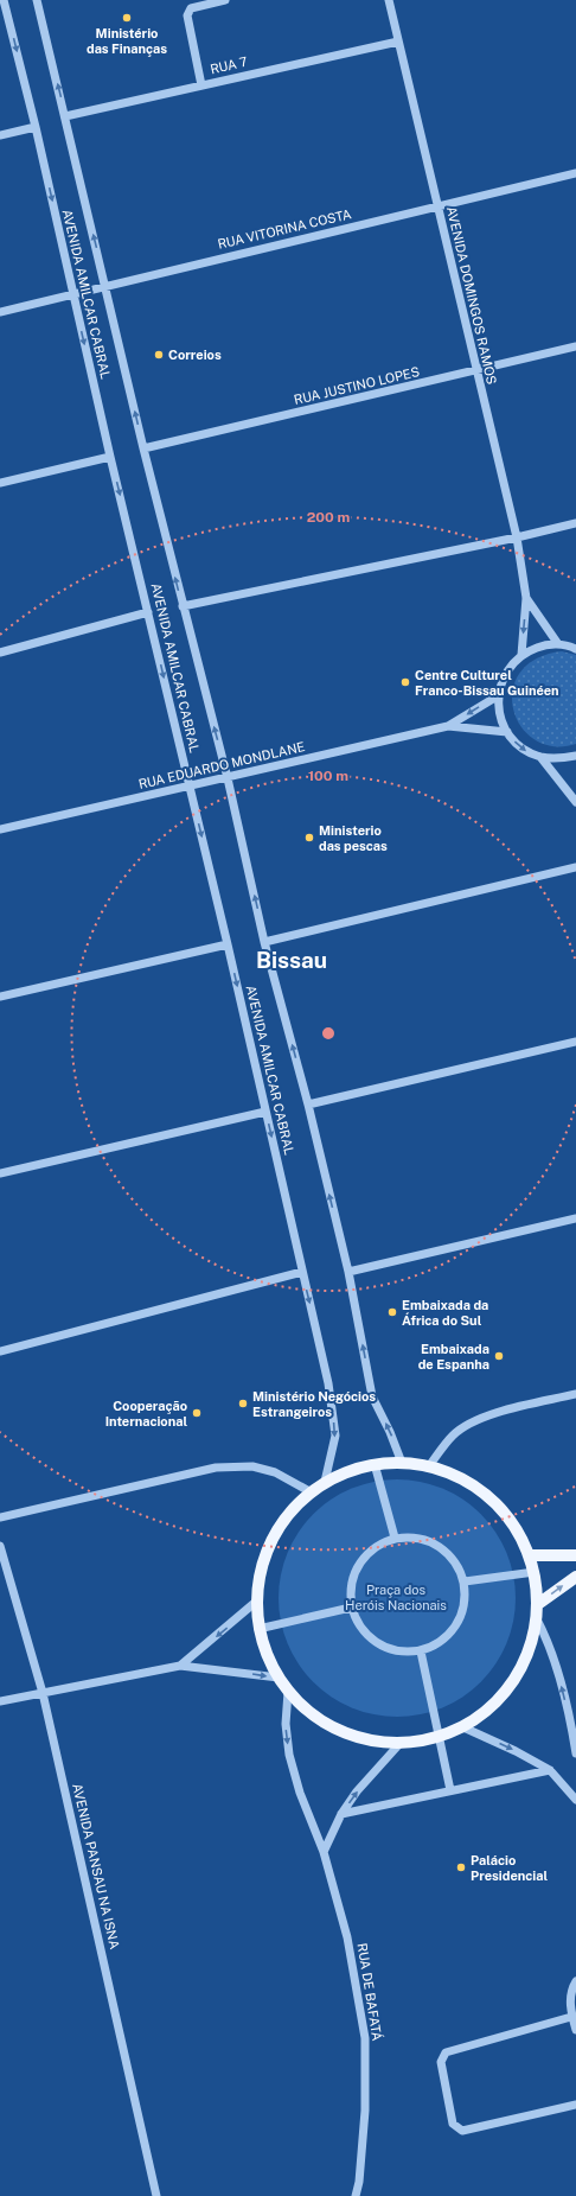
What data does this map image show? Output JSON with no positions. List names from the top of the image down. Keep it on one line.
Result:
{"streets":{"street":["RUA 7","RUA VITORINA COSTA","AVENIDA AMILCAR CABRAL","AVENIDA DOMINGOS RAMOS","RUA JUSTINO LOPES","RUA EDUARDO MONDLANE","AVENIDA PANSAU NA ISNA","RUA DE BAFATÁ"]},"crossings":[["RUA 7","AVENIDA AMILCAR CABRAL"],["RUA 7","AVENIDA DOMINGOS RAMOS"],["RUA VITORINA COSTA","AVENIDA AMILCAR CABRAL"],["RUA VITORINA COSTA","AVENIDA DOMINGOS RAMOS"],["AVENIDA AMILCAR CABRAL","RUA JUSTINO LOPES"],["AVENIDA AMILCAR CABRAL","RUA EDUARDO MONDLANE"],["AVENIDA DOMINGOS RAMOS","RUA JUSTINO LOPES"]],"districts":["Bissau"],"parks":["Praça dos Heróis Nacionais"],"places":["Ministério das Finanças","Correios","Centre Culturel Franco-Bissau Guinéen","Ministerio das pescas","Embaixada da África do Sul","Embaixada de Espanha","Ministério Negócios Estrangeiros","Cooperação Internacional","Palácio Presidencial"],"rings":["200 m","100 m"]}
